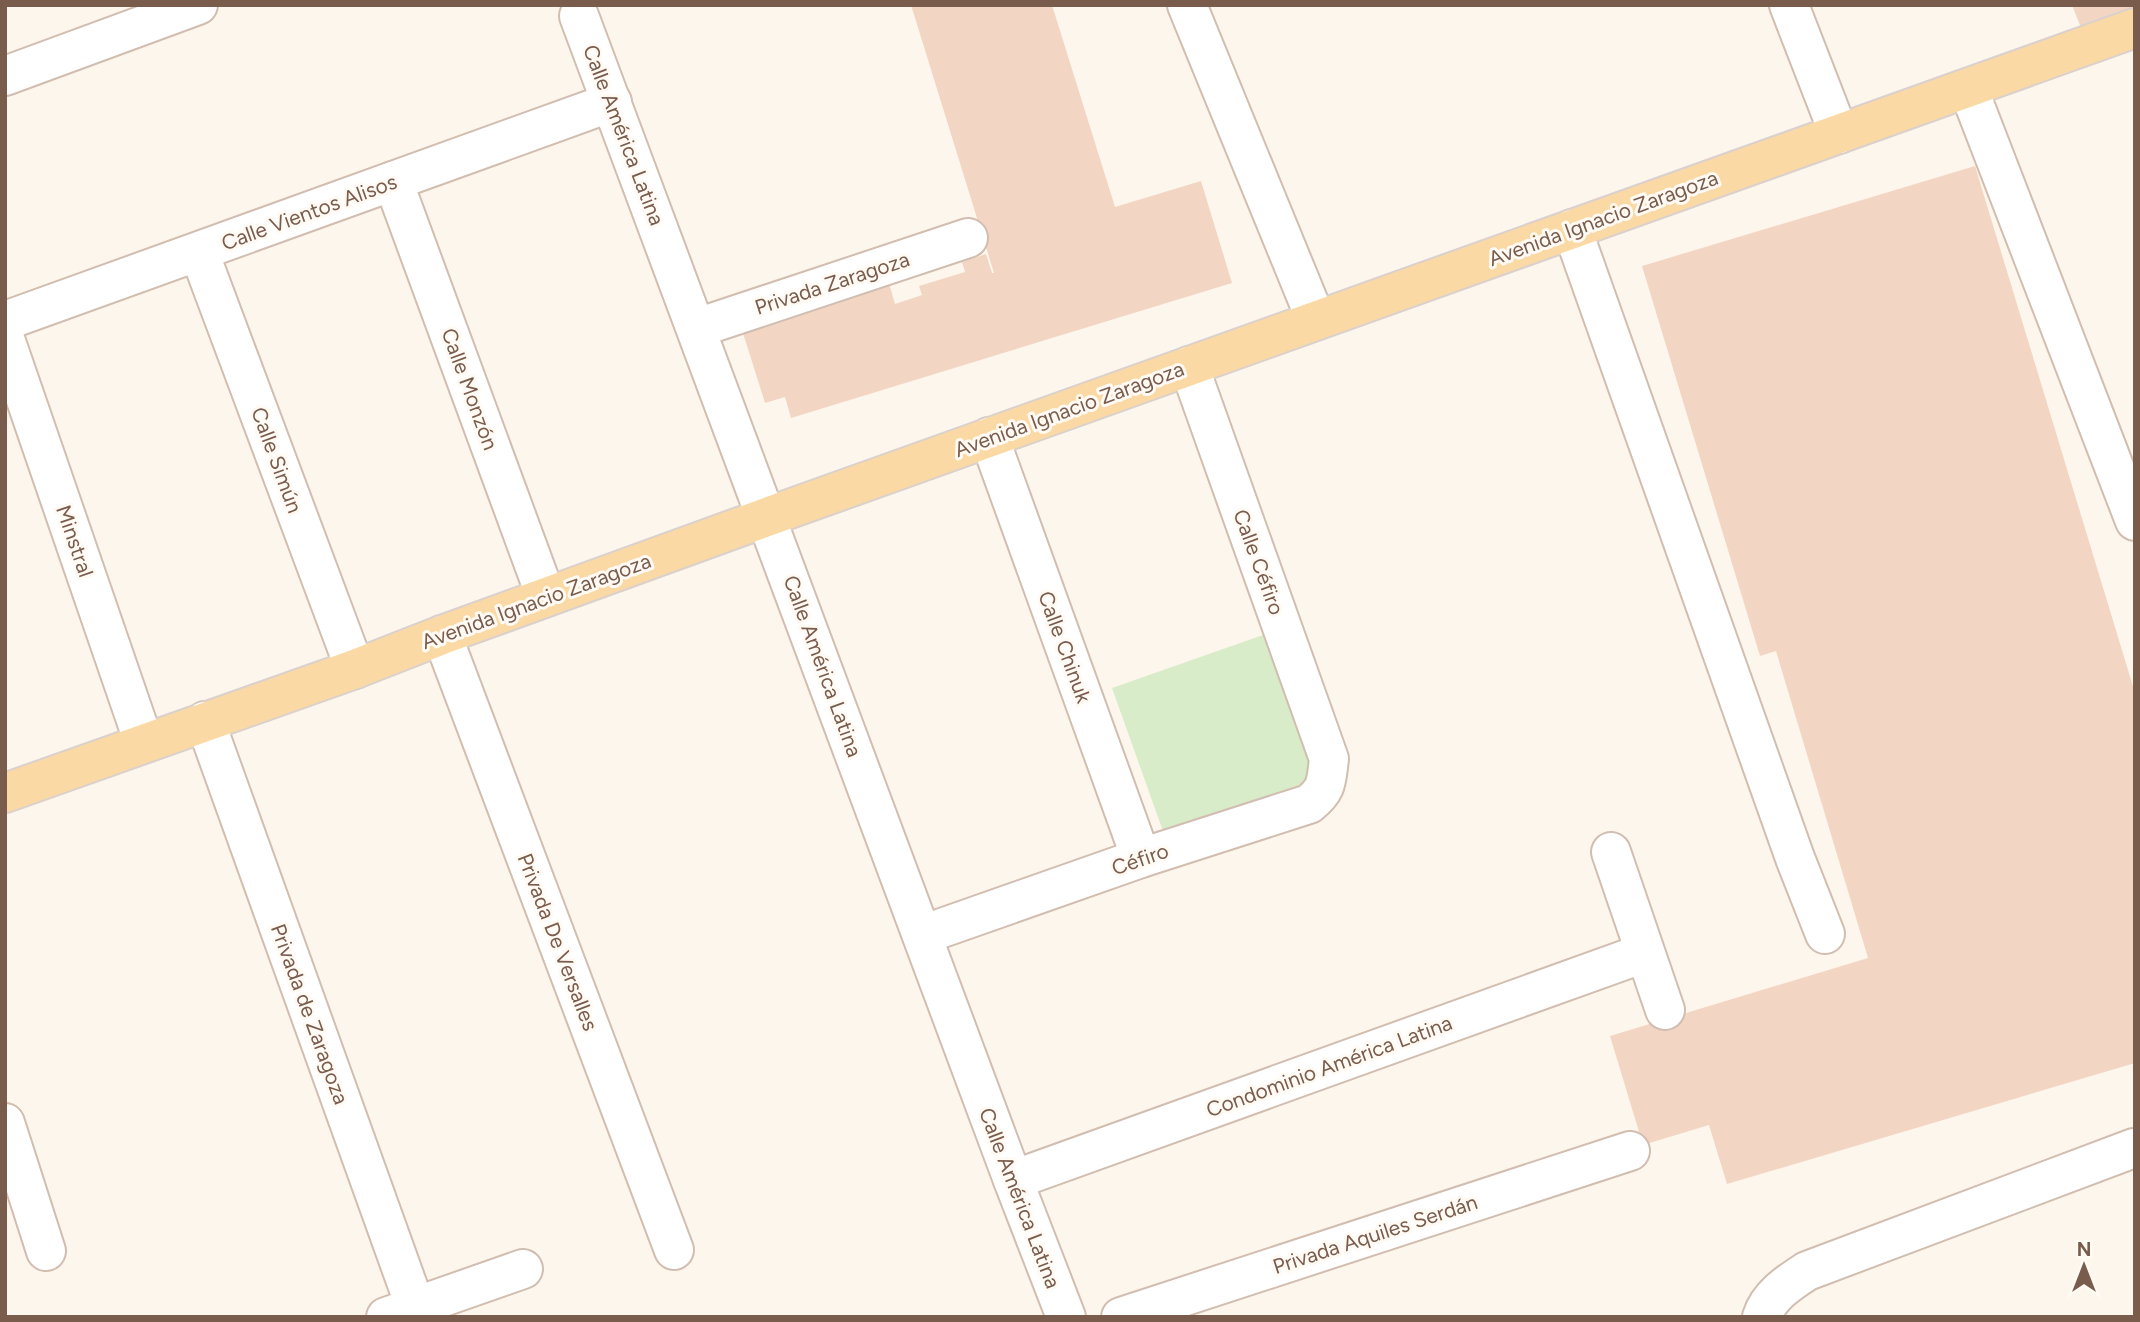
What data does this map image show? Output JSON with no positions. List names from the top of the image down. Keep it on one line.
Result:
{"streets":{"main road":["Avenida Ignacio Zaragoza"],"street":["Calle América Latina","Calle Vientos Alisos","Privada Zaragoza","Calle Monzón","Calle Simún","Minstral","Calle Céfiro","Calle Chinuk","Céfiro","Privada De Versalles","Privada de Zaragoza","Condominio América Latina","Privada Aquiles Serdán"]},"crossings":[["Calle América Latina","Calle Vientos Alisos"],["Calle América Latina","Avenida Ignacio Zaragoza"],["Calle América Latina","Privada Zaragoza"],["Calle América Latina","Céfiro"],["Calle América Latina","Condominio América Latina"],["Calle Vientos Alisos","Calle Monzón"],["Calle Vientos Alisos","Calle Simún"],["Avenida Ignacio Zaragoza","Calle Monzón"],["Avenida Ignacio Zaragoza","Calle Simún"],["Avenida Ignacio Zaragoza","Minstral"],["Avenida Ignacio Zaragoza","Calle Céfiro"],["Avenida Ignacio Zaragoza","Calle Chinuk"],["Avenida Ignacio Zaragoza","Privada De Versalles"],["Avenida Ignacio Zaragoza","Privada de Zaragoza"],["Calle Céfiro","Céfiro"],["Calle Chinuk","Céfiro"]],"north":"top"}
